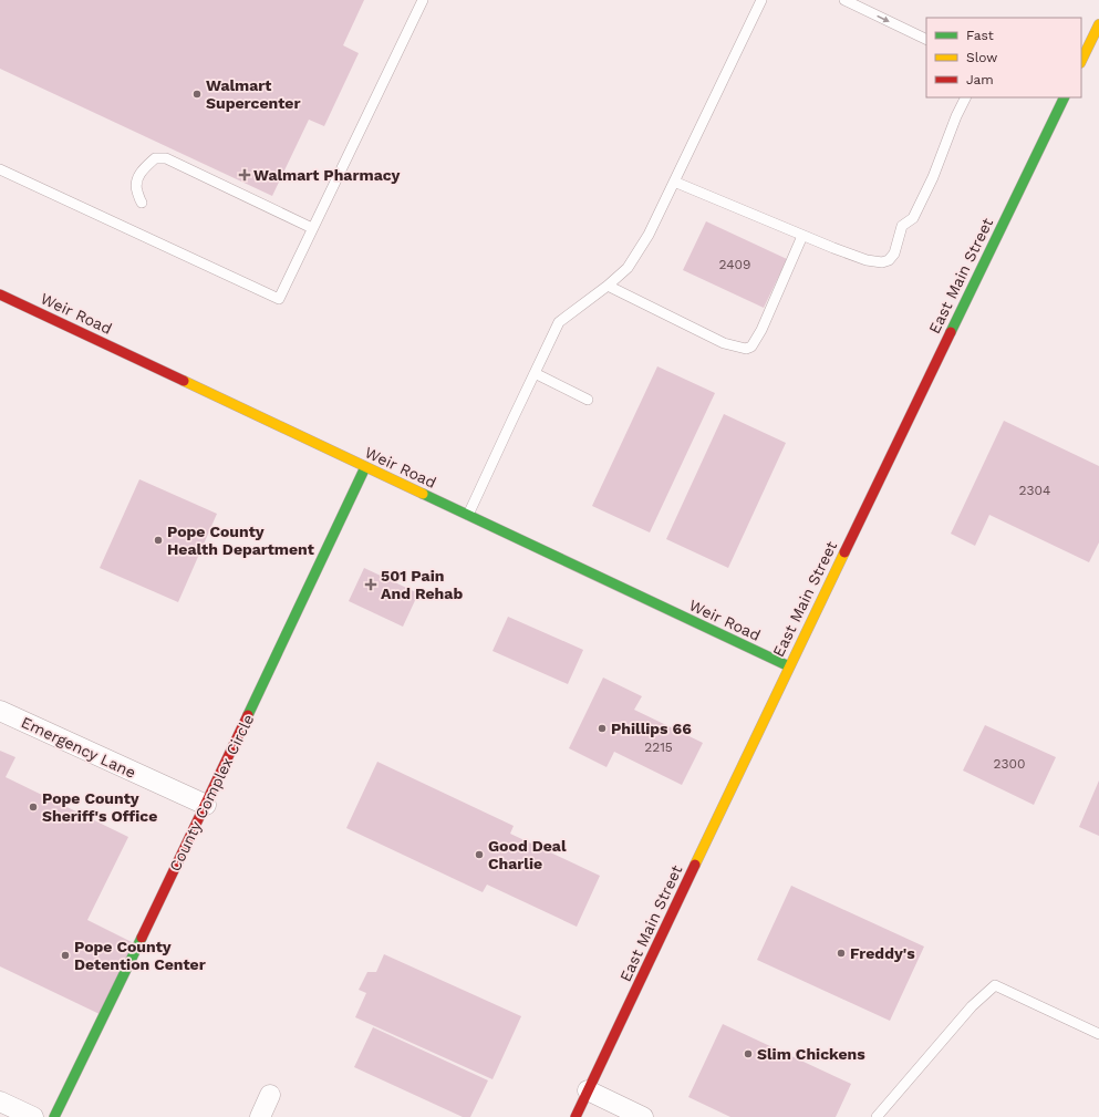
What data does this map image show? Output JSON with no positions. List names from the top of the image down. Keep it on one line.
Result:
{"streets":{"main road":["East Main Street","Weir Road","County Complex Circle"],"street":["Emergency Lane"]},"crossings":[["East Main Street","Weir Road"],["Weir Road","County Complex Circle"],["Emergency Lane","County Complex Circle"]],"places":{"other":["Walmart Supercenter","Pope County Health Department","Phillips 66","Pope County Sheriff's Office","Good Deal Charlie","Freddy's","Pope County Detention Center","Slim Chickens"],"health":["Walmart Pharmacy","501 Pain And Rehab"]},"house_numbers":["2409","2304","2215","2300"],"legend":["Fast","Slow","Jam"]}
